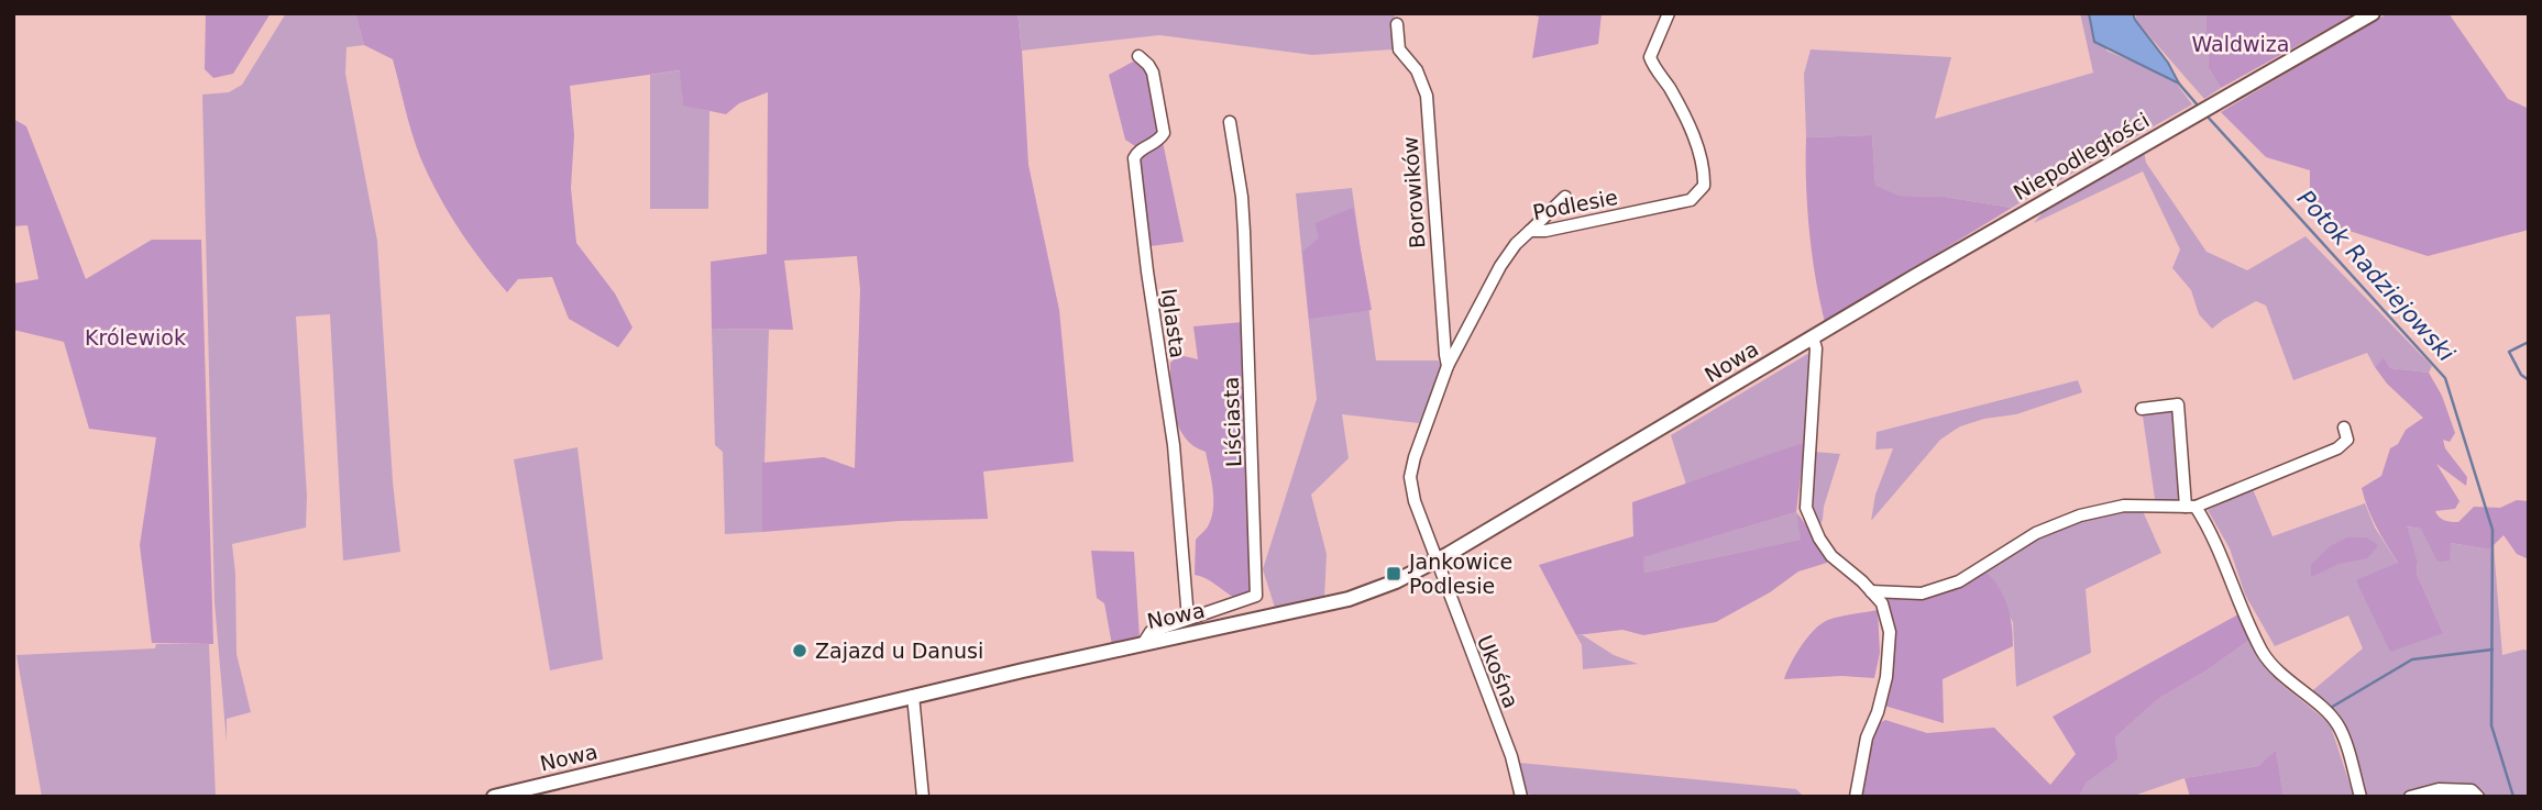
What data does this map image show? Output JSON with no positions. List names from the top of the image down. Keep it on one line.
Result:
{"streets":{"street":["Niepodległości","Borowików","Podlesie","Iglasta","Nowa","Liściasta","Ukośna"]},"crossings":[["Niepodległości","Nowa"],["Borowików","Podlesie"],["Podlesie","Nowa"],["Podlesie","Ukośna"],["Iglasta","Liściasta"],["Nowa","Liściasta"],["Nowa","Ukośna"]],"water":["Potok Radziejowski"],"parks":["Waldwiza","Królewiok"],"places":{"transit":["Jankowice Podlesie"],"other":["Zajazd u Danusi"]}}
